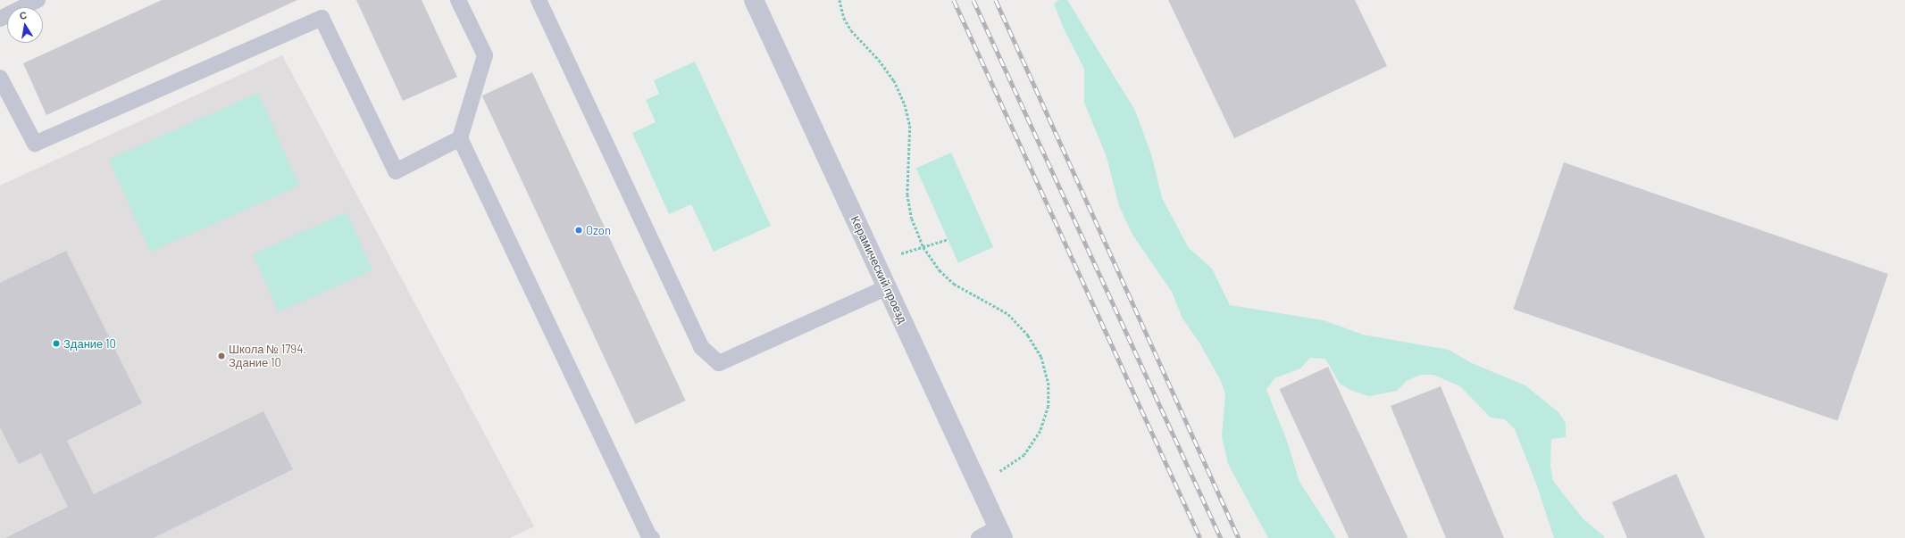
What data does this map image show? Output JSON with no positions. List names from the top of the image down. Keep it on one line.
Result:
{"streets":{"street":["Керамический проезд"]},"places":["Ozon","Здание 10","Школа № 1794. Здание 10"],"north":"top"}
